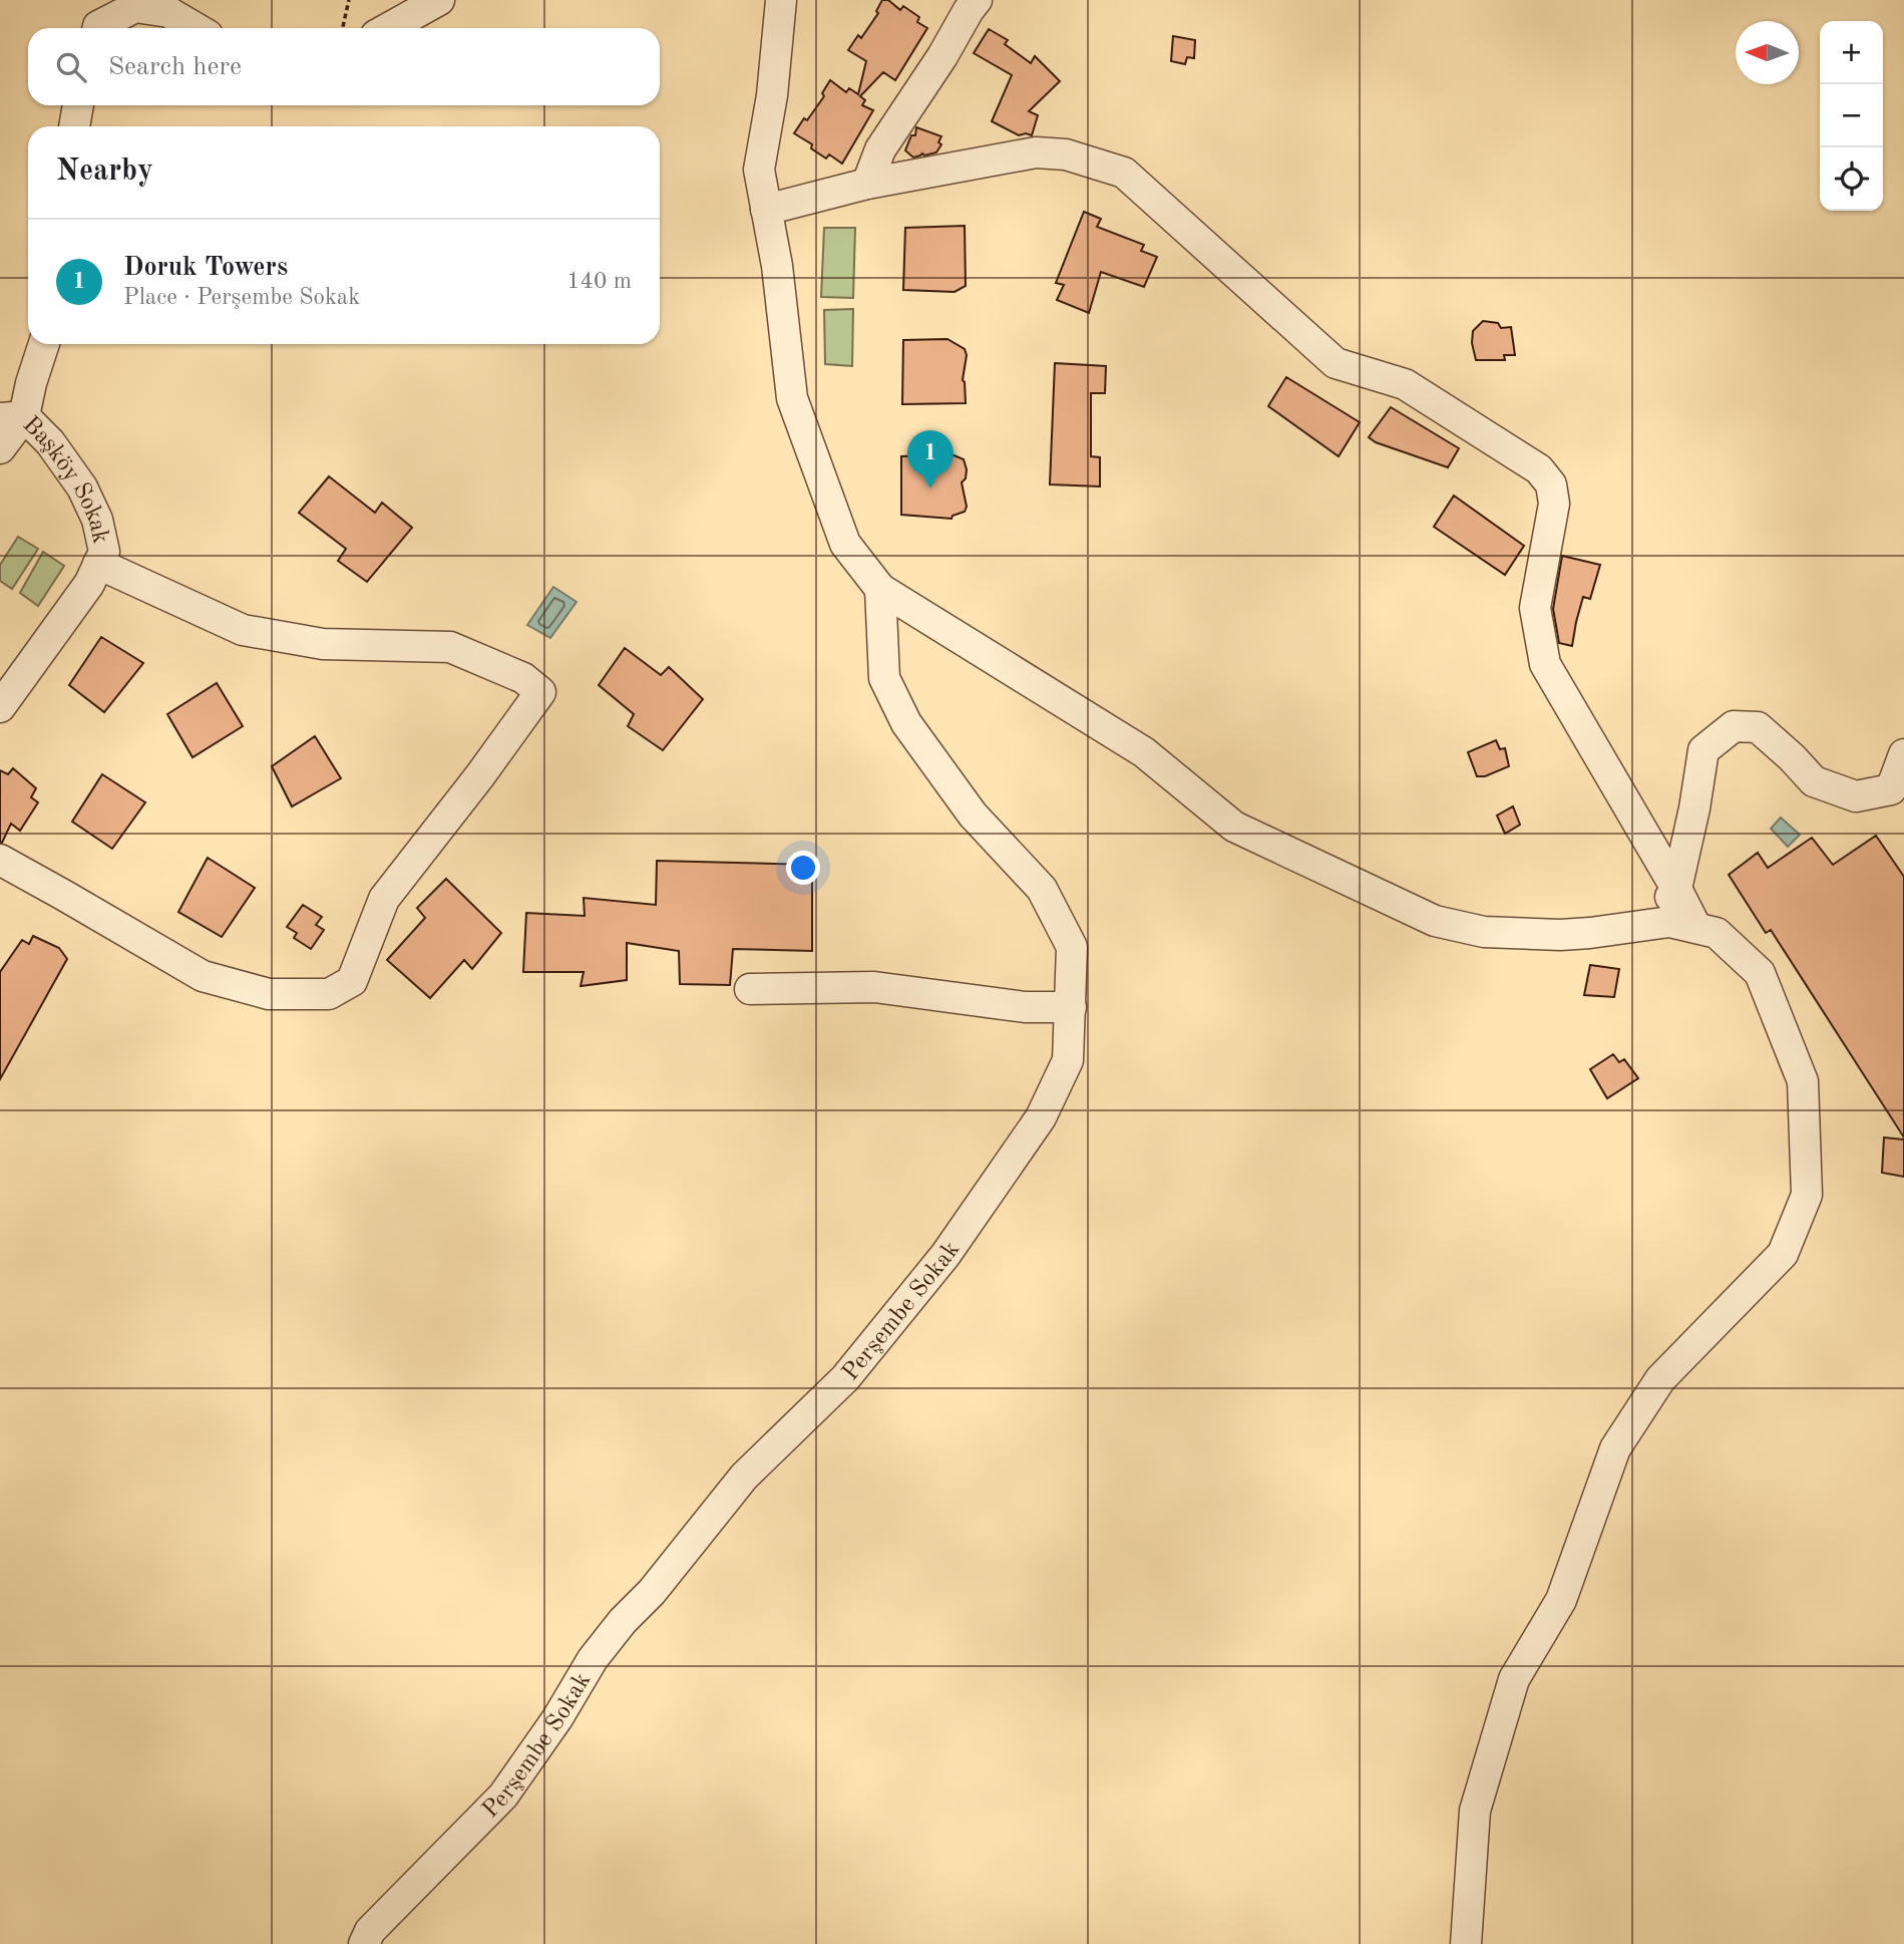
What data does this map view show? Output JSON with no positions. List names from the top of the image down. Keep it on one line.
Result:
{"streets":{"street":["Başköy Sokak","Perşembe Sokak"]},"north":"left","page":{"map_buttons":["+","−"],"search":"Search here","heading":"Nearby","list":[{"mark":"1","name":"Doruk Towers","note":"Place · Perşembe Sokak","value":"140 m"}],"pins":"1"}}
